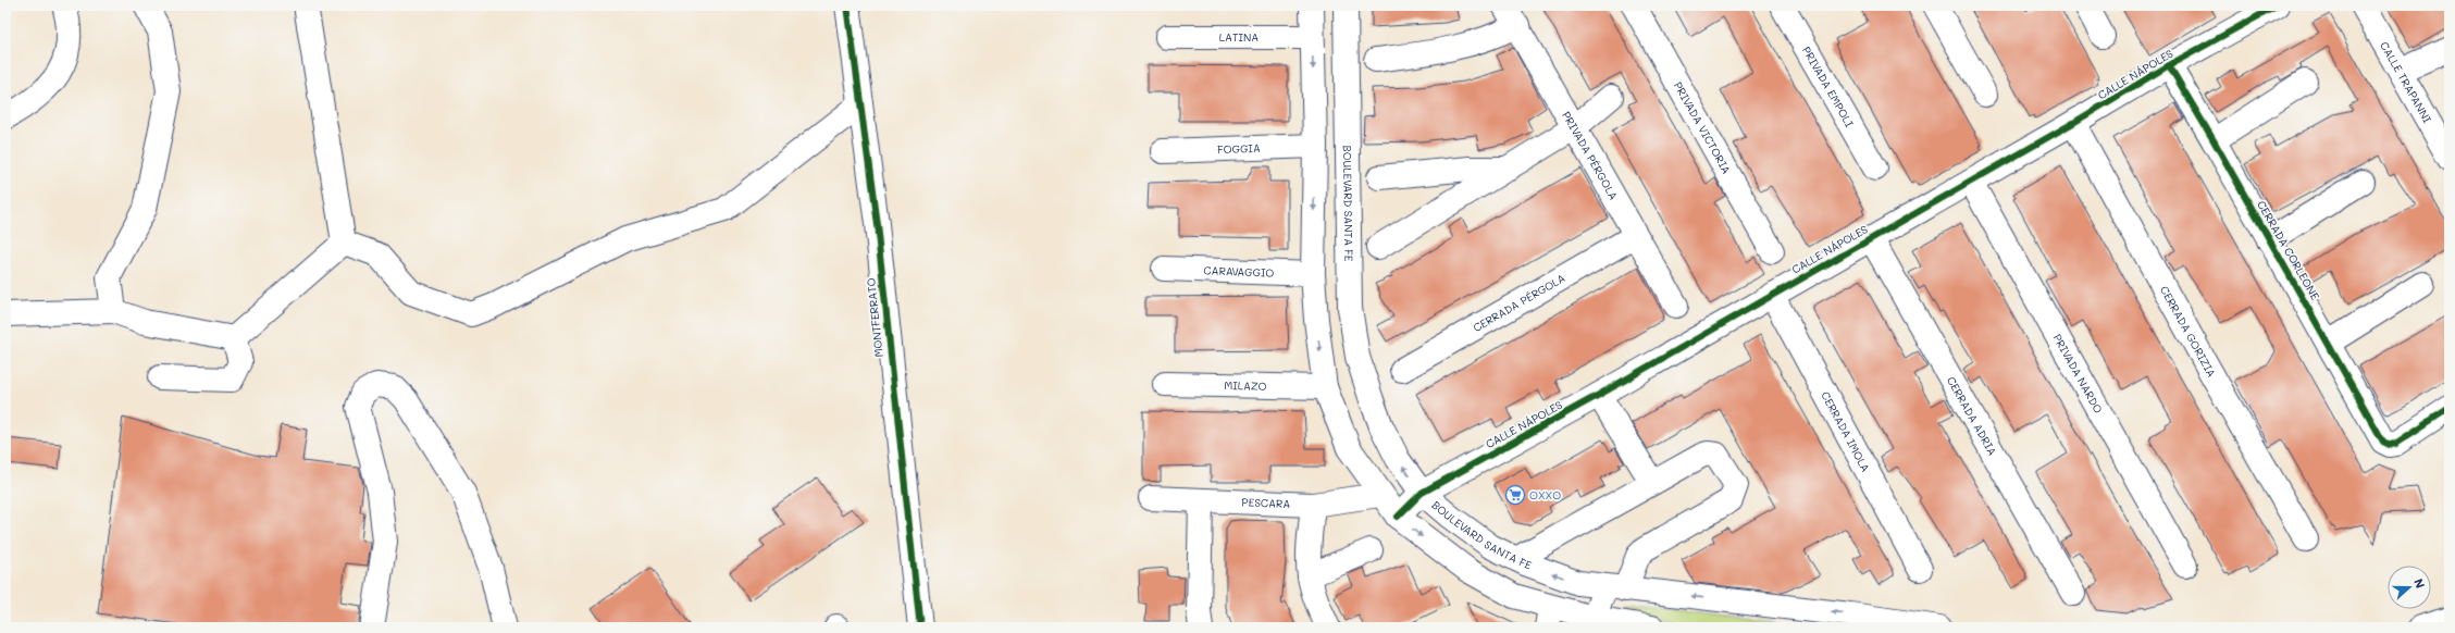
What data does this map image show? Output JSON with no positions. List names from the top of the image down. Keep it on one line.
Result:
{"streets":{"main road":["LATINA","CALLE NÁPOLES","CALLE TRAPANNI","PRIVADA EMPOLI","PRIVADA VICTORIA","FOGGIA","PRIVADA PÉRGOLA","BOULEVARD SANTA FE","CERRADA CORLEONE","CARAVAGGIO","CERRADA PÉRGOLA","MONTFERRATO","CERRADA GORIZIA","PRIVADA NARDO","MILAZO","CERRADA ADRIA","CERRADA IMOLA","PESCARA"]},"crossings":[["CALLE NÁPOLES","BOULEVARD SANTA FE"],["CALLE NÁPOLES","CERRADA CORLEONE"],["CALLE NÁPOLES","CERRADA GORIZIA"],["CALLE NÁPOLES","PRIVADA NARDO"],["CALLE NÁPOLES","CERRADA ADRIA"],["CALLE NÁPOLES","CERRADA IMOLA"],["PRIVADA PÉRGOLA","CERRADA PÉRGOLA"]],"places":{"supermarket":["OXXO"]},"north":"right"}
